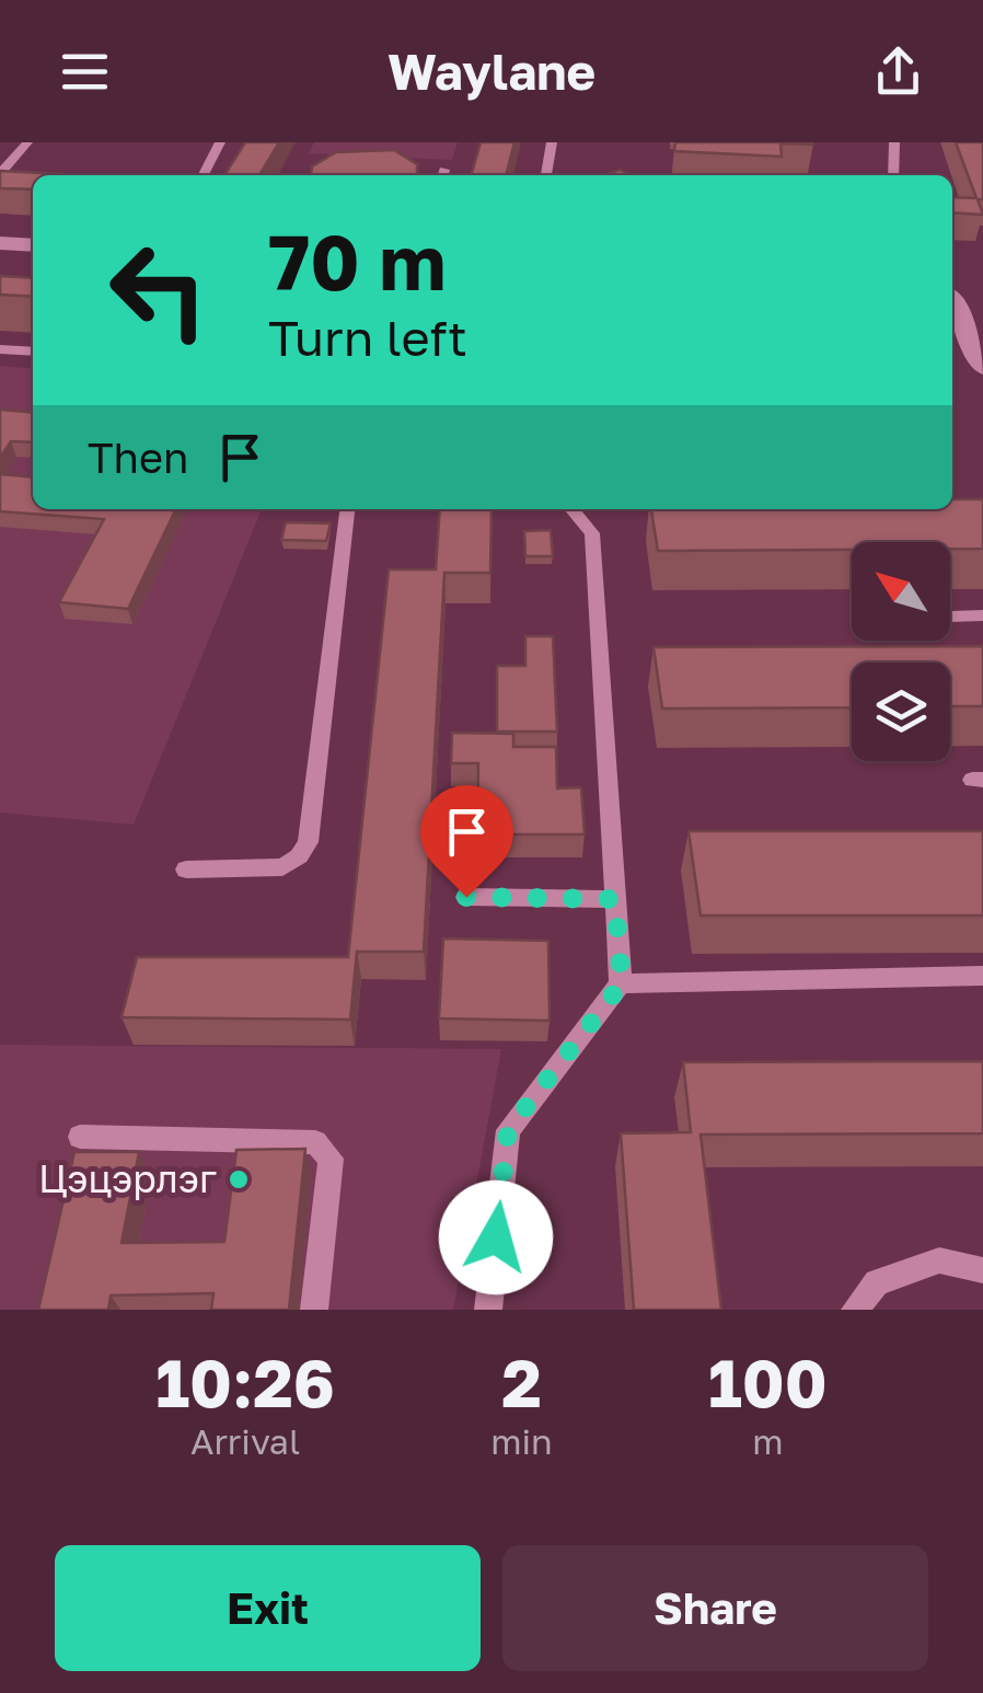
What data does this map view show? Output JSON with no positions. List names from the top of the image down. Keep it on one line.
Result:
{"places":["Цэцэрлэг"],"north":"top left","page":{"header":"Waylane","turn":["70 m","Turn left"],"then":"Then","eta":["10:26","Arrival","2","min","100","m"],"buttons":["Exit","Share"]}}
